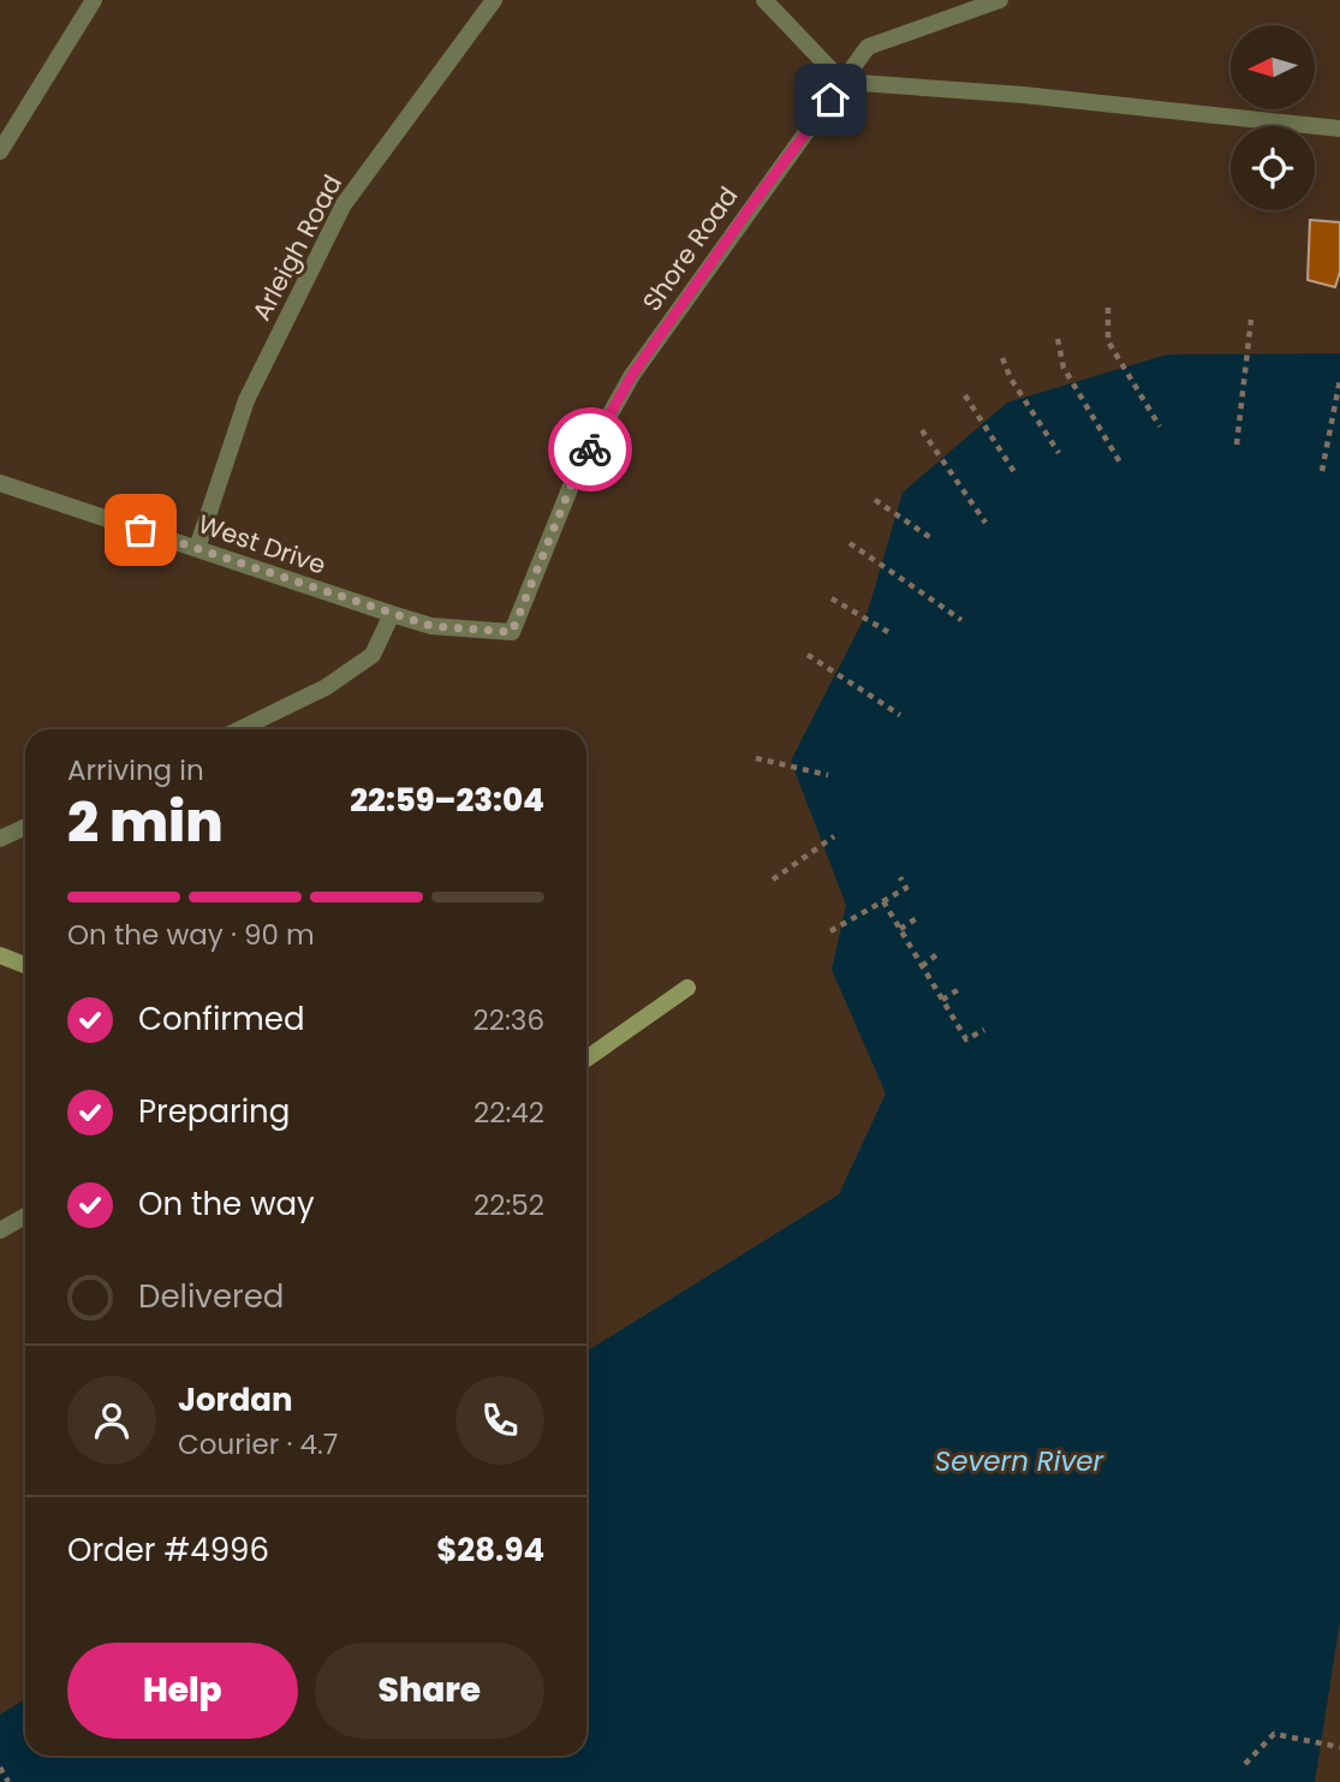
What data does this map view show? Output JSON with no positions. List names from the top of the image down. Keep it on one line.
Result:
{"streets":{"street":["Arleigh Road","Shore Road","West Drive"]},"crossings":[["Arleigh Road","West Drive"],["Shore Road","West Drive"]],"water":["Severn River"],"north":"left","page":{"heading":["2 min","Arriving in","22:59–23:04"],"panel":["Jordan","Courier · 4.7","Order #4996","$28.94"],"bar":"On the way · 90 m","list":[["Confirmed","22:36"],["Preparing","22:42"],["On the way","22:52"],"Delivered"],"buttons":["Help","Share"]}}
